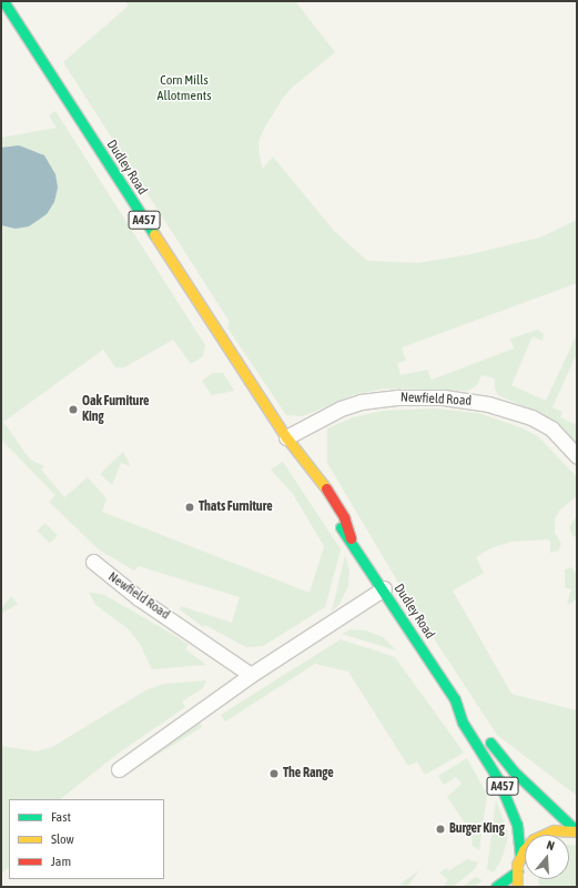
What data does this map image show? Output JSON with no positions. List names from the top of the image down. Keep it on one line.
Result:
{"streets":{"main road":["Dudley Road","A457"],"street":["Newfield Road"]},"crossings":[["Dudley Road","A457"],["Dudley Road","Newfield Road"]],"parks":["Corn Mills Allotments"],"places":["Oak Furniture King","Thats Furniture","The Range","Burger King"],"legend":["Fast","Slow","Jam"],"north":"top"}
